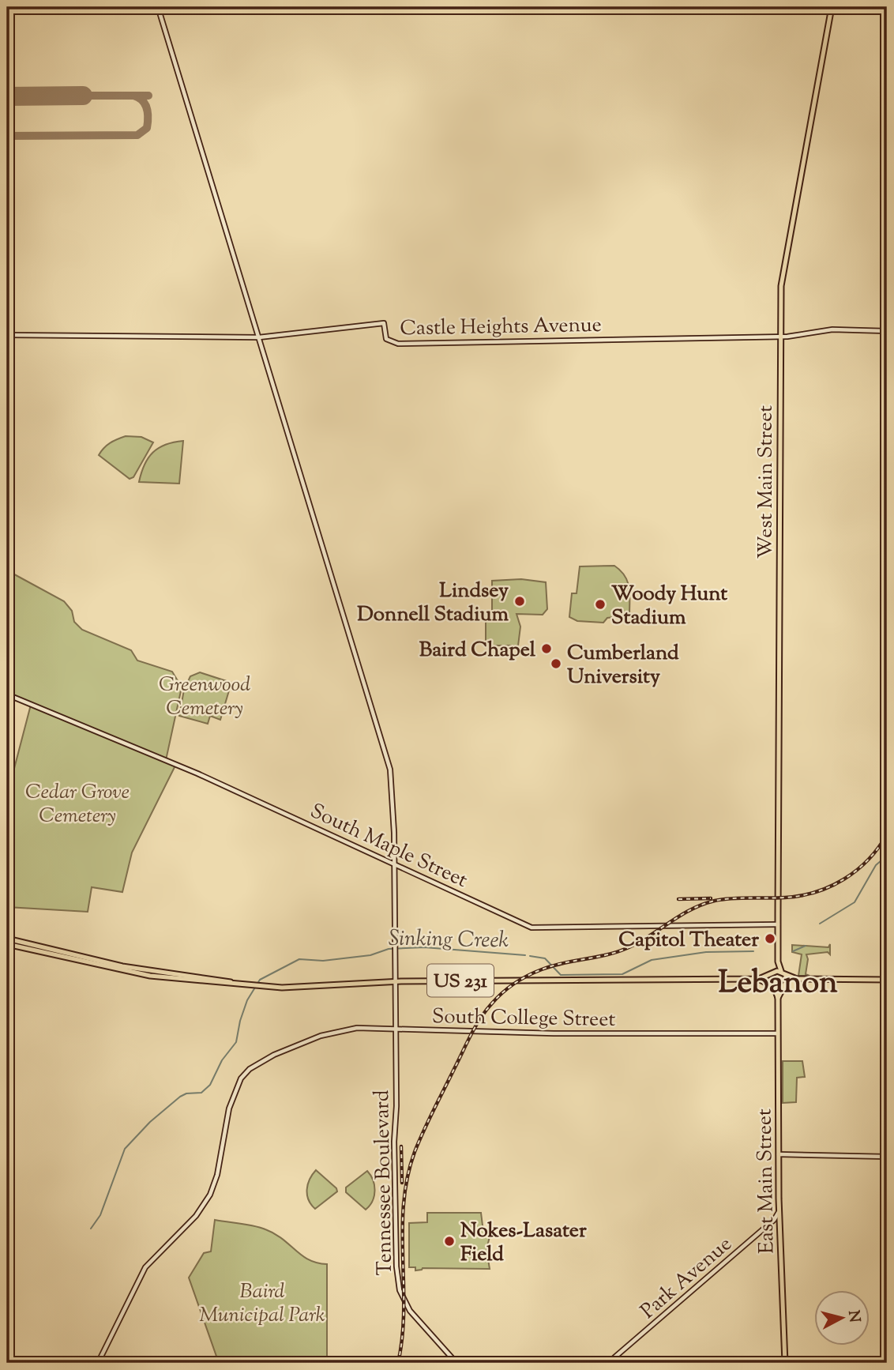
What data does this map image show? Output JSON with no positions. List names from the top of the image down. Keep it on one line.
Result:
{"streets":{"main road":["West Main Street","US 231","East Main Street"],"street":["Castle Heights Avenue","South Maple Street","South College Street","Tennessee Boulevard","Park Avenue"]},"crossings":[["Castle Heights Avenue","West Main Street"],["Castle Heights Avenue","Tennessee Boulevard"],["West Main Street","South Maple Street"],["West Main Street","US 231"],["West Main Street","East Main Street"],["South Maple Street","Tennessee Boulevard"],["US 231","East Main Street"],["US 231","Tennessee Boulevard"],["South College Street","East Main Street"],["South College Street","Tennessee Boulevard"],["East Main Street","Park Avenue"]],"districts":["Lebanon"],"water":["Sinking Creek"],"parks":["Greenwood Cemetery","Cedar Grove Cemetery","Baird Municipal Park"],"places":["Lindsey Donnell Stadium","Woody Hunt Stadium","Baird Chapel","Cumberland University","Capitol Theater","Nokes-Lasater Field"],"north":"right"}
